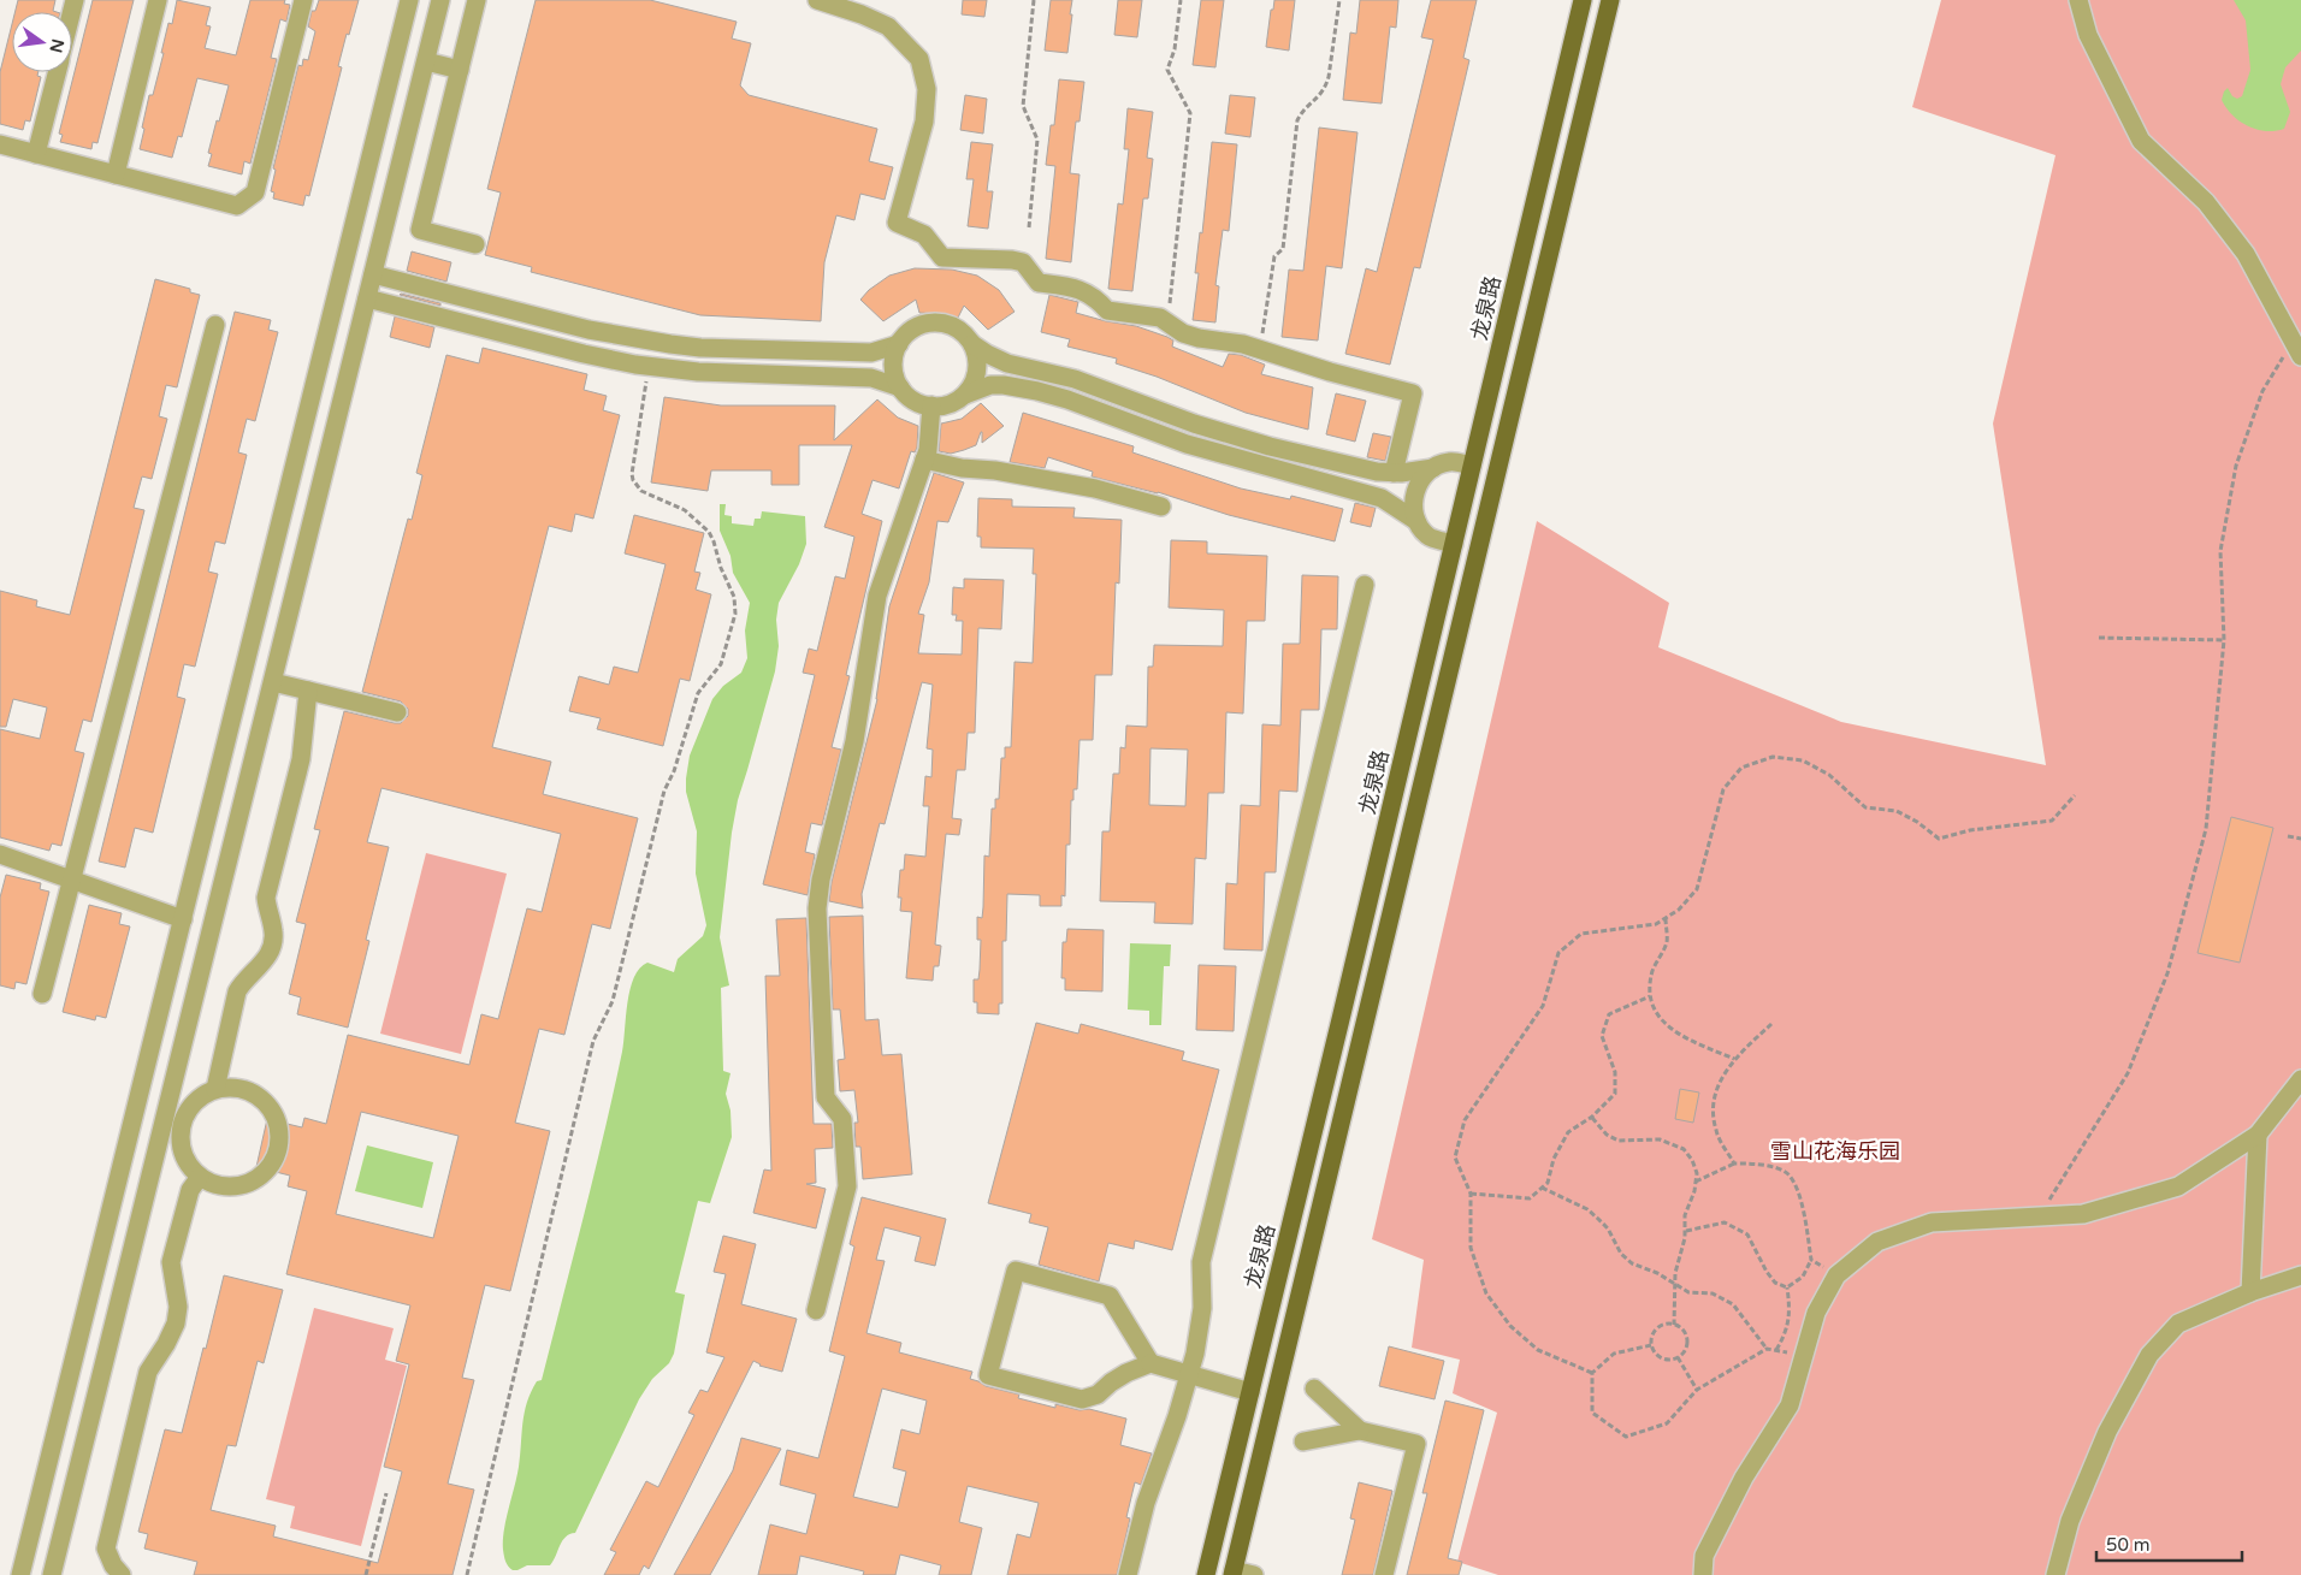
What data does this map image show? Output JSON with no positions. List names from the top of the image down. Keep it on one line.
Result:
{"streets":{"main road":["龙泉路"]},"parks":["雪山花海乐园"],"scale_bar":"50 m","north":"right"}
